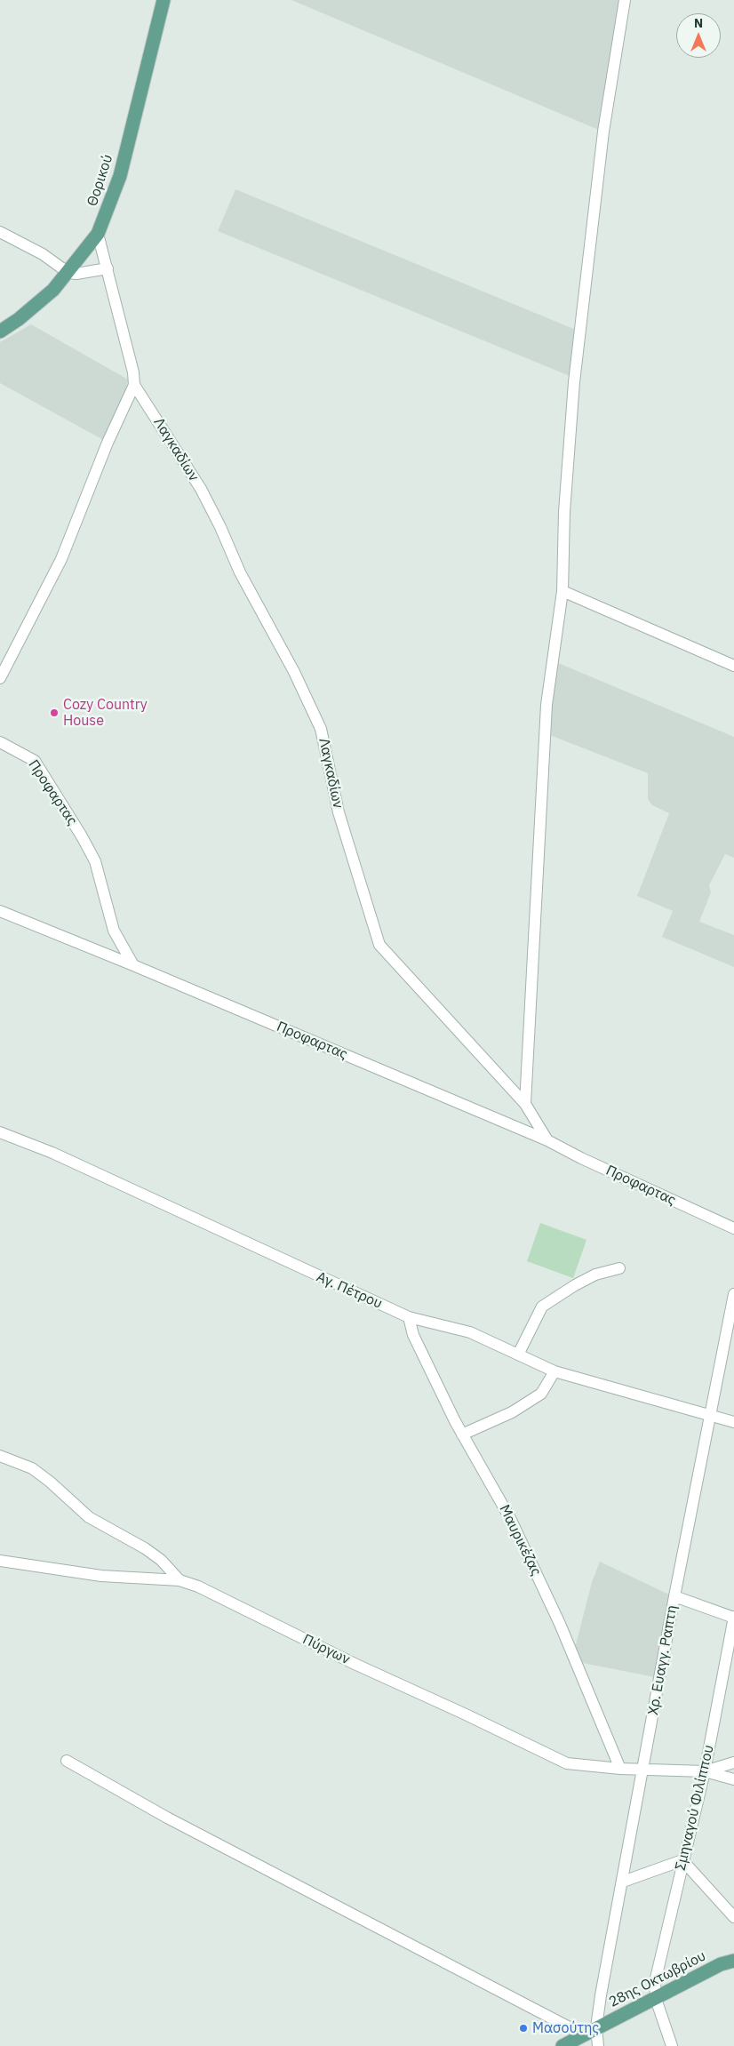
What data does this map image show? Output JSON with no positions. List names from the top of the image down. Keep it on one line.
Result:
{"streets":{"main road":["Θορικού","28ης Οκτωβρίου"],"street":["Λαγκαδίων","Προφαρτας","Αγ. Πέτρου","Μαυρικέζας","Πύργων","Χρ. Ευαγγ. Ραπτη","Σμηναγού Φιλίππου"]},"crossings":[["Θορικού","Λαγκαδίων"],["Λαγκαδίων","Προφαρτας"],["Αγ. Πέτρου","Μαυρικέζας"],["Αγ. Πέτρου","Χρ. Ευαγγ. Ραπτη"],["Μαυρικέζας","Πύργων"],["Πύργων","Χρ. Ευαγγ. Ραπτη"],["Πύργων","Σμηναγού Φιλίππου"],["Χρ. Ευαγγ. Ραπτη","28ης Οκτωβρίου"],["Σμηναγού Φιλίππου","28ης Οκτωβρίου"]],"places":["Cozy Country House","Μασούτης"],"north":"top"}
